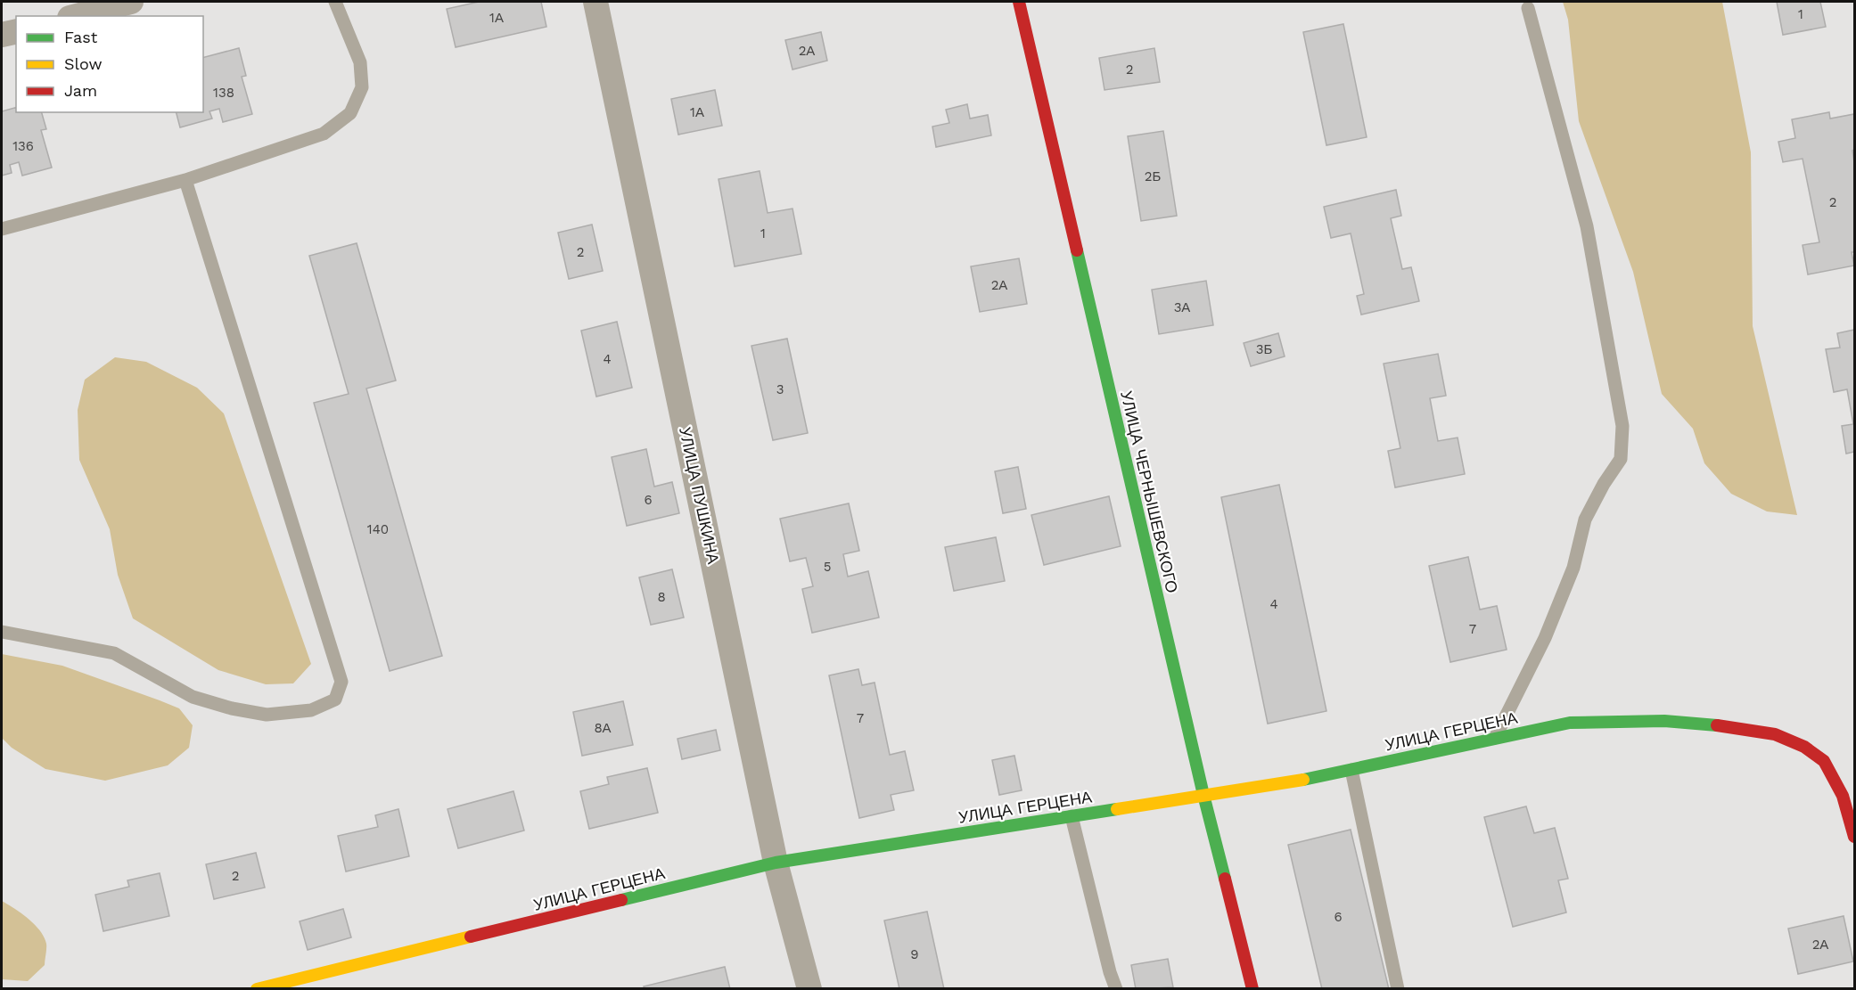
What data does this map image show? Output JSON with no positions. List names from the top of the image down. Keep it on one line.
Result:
{"streets":{"street":["УЛИЦА ЧЕРНЫШЕВСКОГО","УЛИЦА ПУШКИНА","УЛИЦА ГЕРЦЕНА"]},"crossings":[["УЛИЦА ЧЕРНЫШЕВСКОГО","УЛИЦА ГЕРЦЕНА"],["УЛИЦА ПУШКИНА","УЛИЦА ГЕРЦЕНА"]],"house_numbers":["1","1А","2А","2","138","1А","136","2Б","2","1","2","2А","3А","3Б","4","3","6","140","5","8","4","7","7","8А","2","6","2А","9"],"legend":["Fast","Slow","Jam"]}
